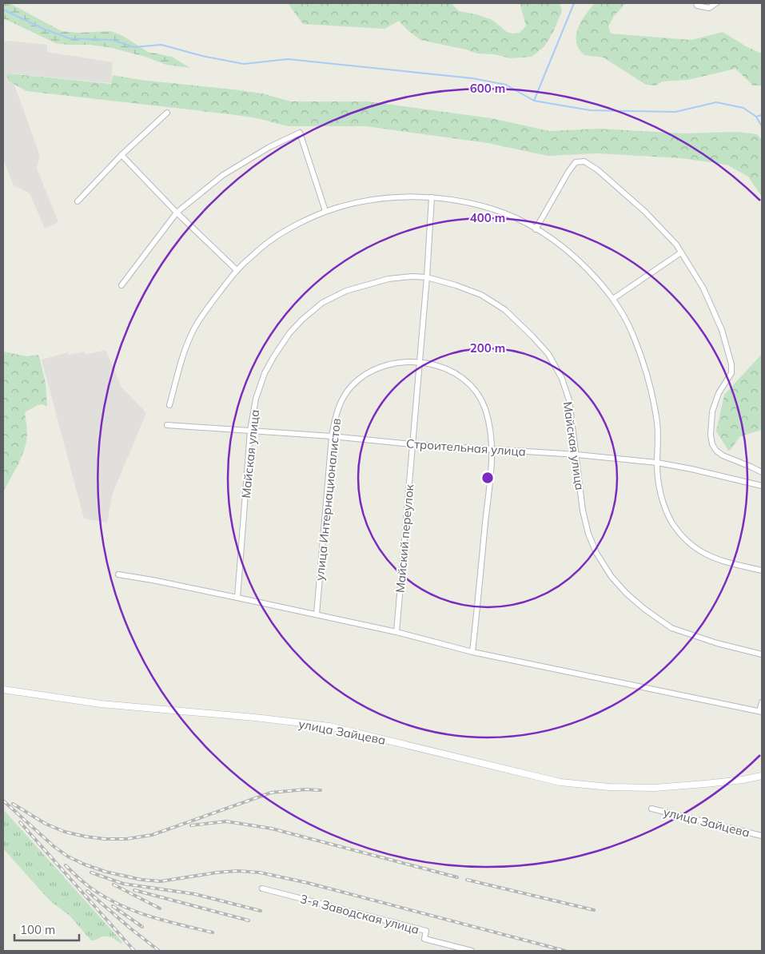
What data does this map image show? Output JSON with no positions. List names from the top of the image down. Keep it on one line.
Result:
{"streets":{"street":["Майская улица","Строительная улица","улица Интернационалистов","Майский переулок","улица Зайцева","3-я Заводская улица"]},"crossings":[["Майская улица","Строительная улица"],["Майская улица","Майский переулок"],["Строительная улица","улица Интернационалистов"],["Строительная улица","Майский переулок"],["улица Интернационалистов","Майский переулок"]],"scale_bar":"100 m","rings":["600 m","400 m","200 m"]}
